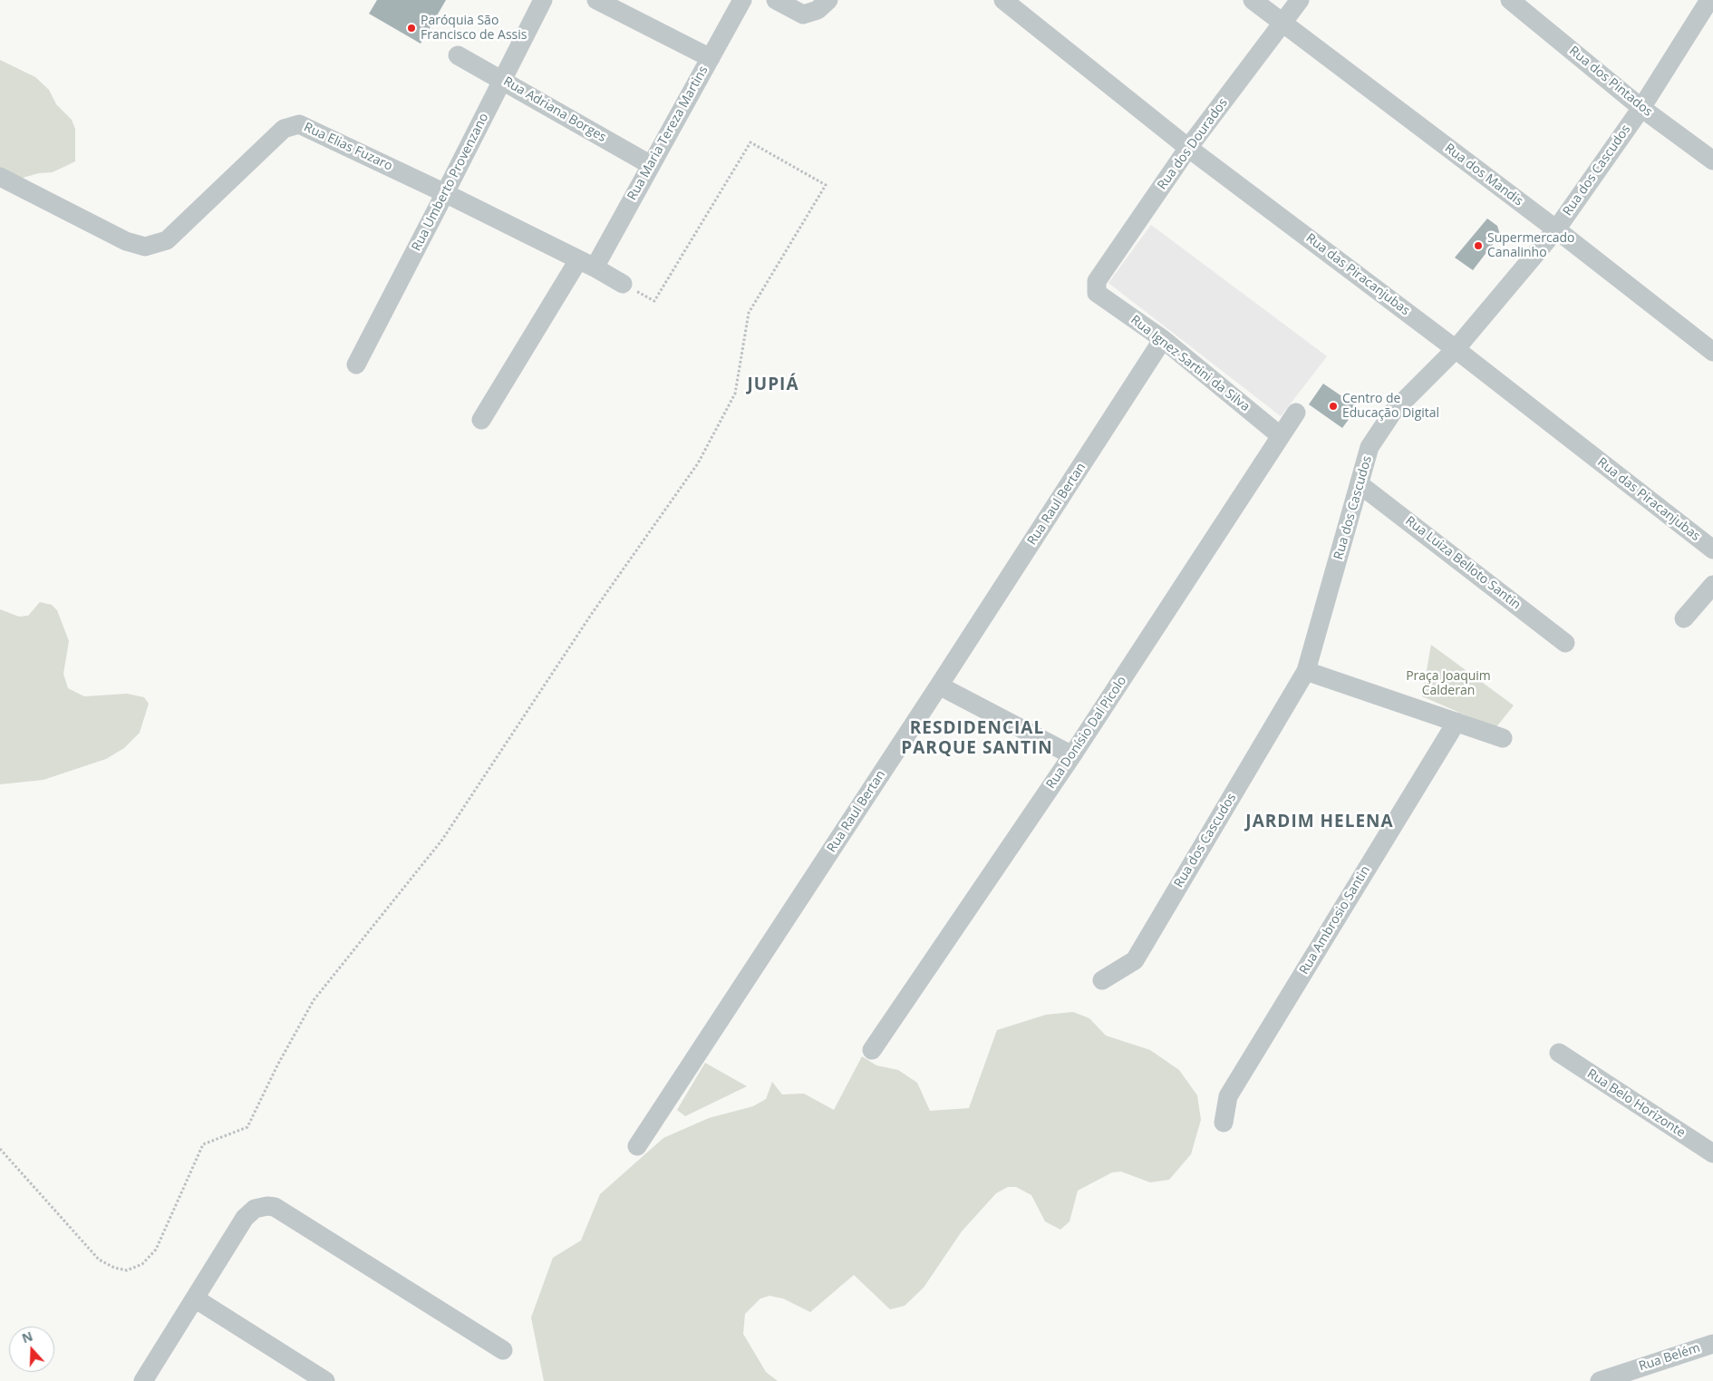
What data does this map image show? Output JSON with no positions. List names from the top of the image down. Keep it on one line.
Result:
{"streets":{"street":["Rua dos Pintados","Rua Adriana Borges","Rua Maria Tereza Martins","Rua dos Dourados","Rua Elias Fuzaro","Rua dos Cascudos","Rua dos Mandis","Rua Umberto Provenzano","Rua das Piracanjubas","Rua Ignez Sartini da Silva","Rua Raul Bertan","Rua Luiza Belloto Santin","Rua Donísio Dal Picolo","Rua Ambrosio Santin","Rua Belo Horizonte","Rua Belém"]},"crossings":[["Rua dos Pintados","Rua dos Cascudos"],["Rua Adriana Borges","Rua Maria Tereza Martins"],["Rua Adriana Borges","Rua Umberto Provenzano"],["Rua Maria Tereza Martins","Rua Elias Fuzaro"],["Rua dos Dourados","Rua dos Mandis"],["Rua dos Dourados","Rua das Piracanjubas"],["Rua dos Dourados","Rua Ignez Sartini da Silva"],["Rua Elias Fuzaro","Rua Umberto Provenzano"],["Rua dos Cascudos","Rua dos Mandis"],["Rua dos Cascudos","Rua das Piracanjubas"],["Rua dos Cascudos","Rua Luiza Belloto Santin"],["Rua Ignez Sartini da Silva","Rua Raul Bertan"],["Rua Ignez Sartini da Silva","Rua Donísio Dal Picolo"]],"districts":["JUPIÁ","RESDIDENCIAL PARQUE SANTIN","JARDIM HELENA"],"parks":["Praça Joaquim Calderan"],"places":["Paróquia São Francisco de Assis","Supermercado Canalinho","Centro de Educação Digital"],"north":"top"}
